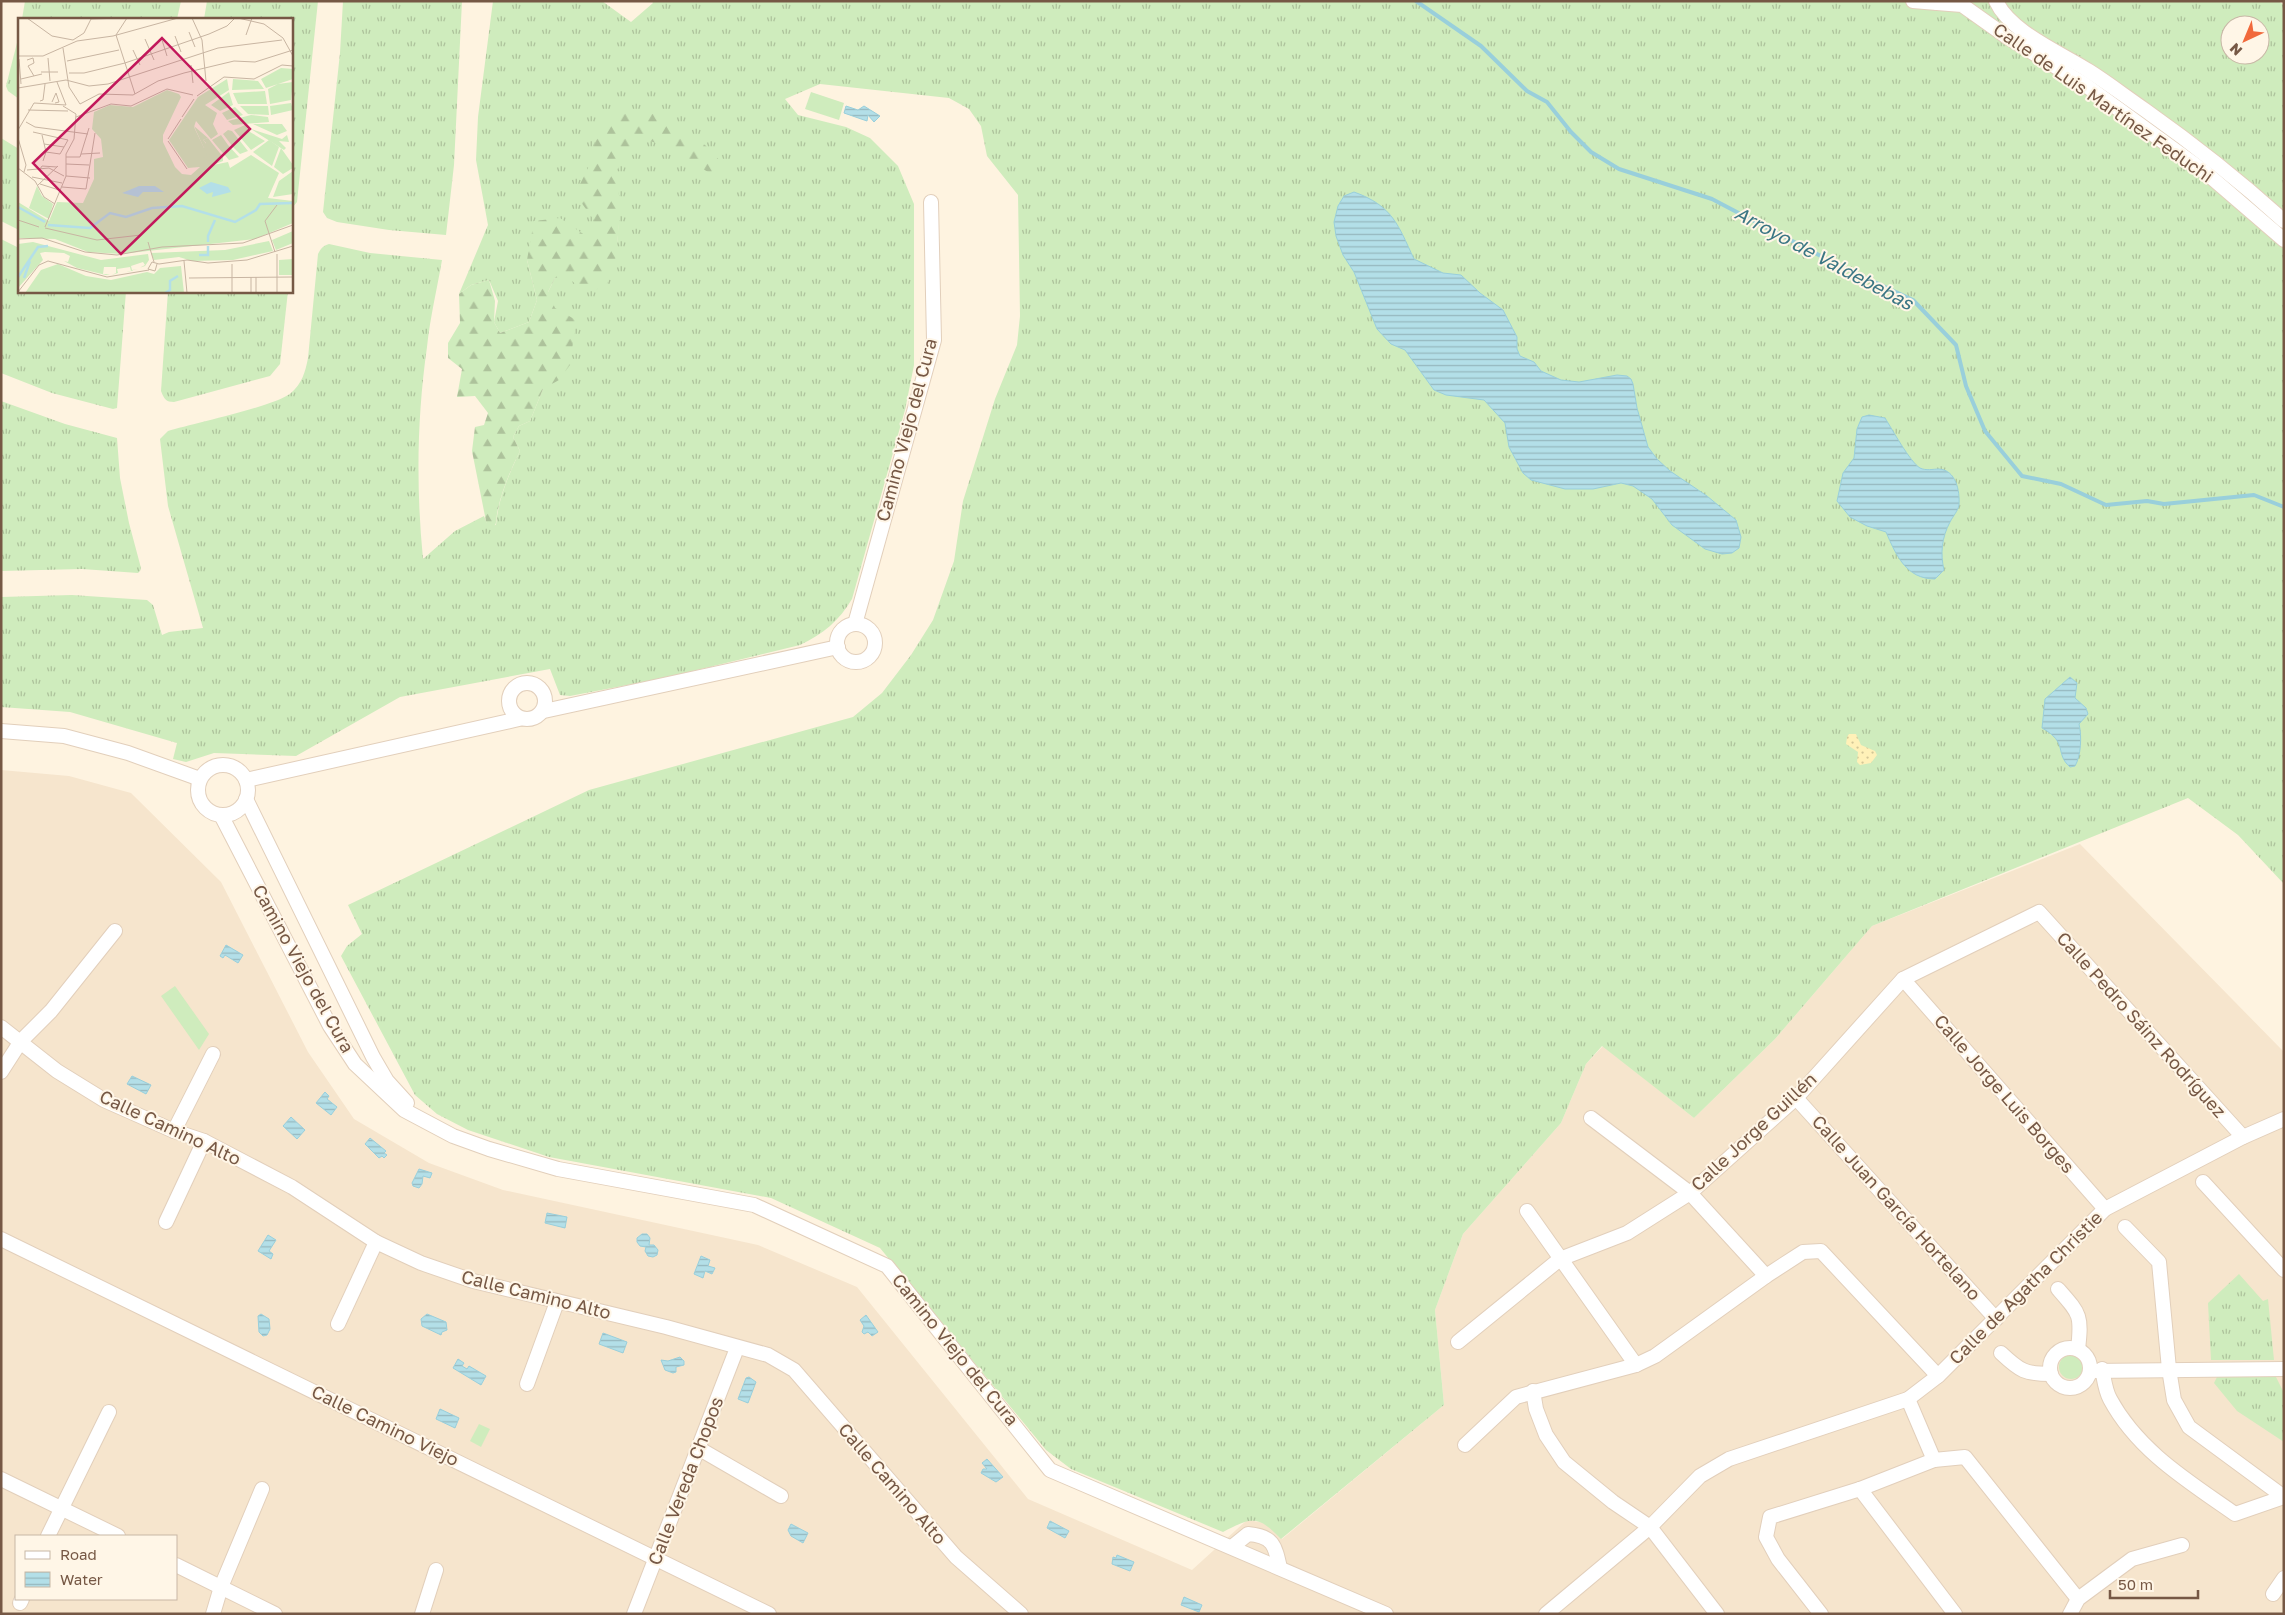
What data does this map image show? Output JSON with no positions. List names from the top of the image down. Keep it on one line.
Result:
{"streets":{"street":["Calle de Luis Martínez Feduchi","Camino Viejo del Cura","Calle Pedro Sáinz Rodríguez","Calle Jorge Luis Borges","Calle Camino Alto","Calle Jorge Guillén","Calle Juan García Hortelano","Calle de Agatha Christie","Calle Camino Viejo","Calle Vereda Chopos"]},"crossings":[["Calle Pedro Sáinz Rodríguez","Calle Jorge Guillén"],["Calle Pedro Sáinz Rodríguez","Calle de Agatha Christie"],["Calle Jorge Luis Borges","Calle Jorge Guillén"],["Calle Jorge Luis Borges","Calle de Agatha Christie"],["Calle Camino Alto","Calle Vereda Chopos"],["Calle Jorge Guillén","Calle Juan García Hortelano"],["Calle Juan García Hortelano","Calle de Agatha Christie"],["Calle Camino Viejo","Calle Vereda Chopos"]],"water":["Arroyo de Valdebebas"],"legend":["Road","Water"],"scale_bar":"50 m","north":"bottom left"}
